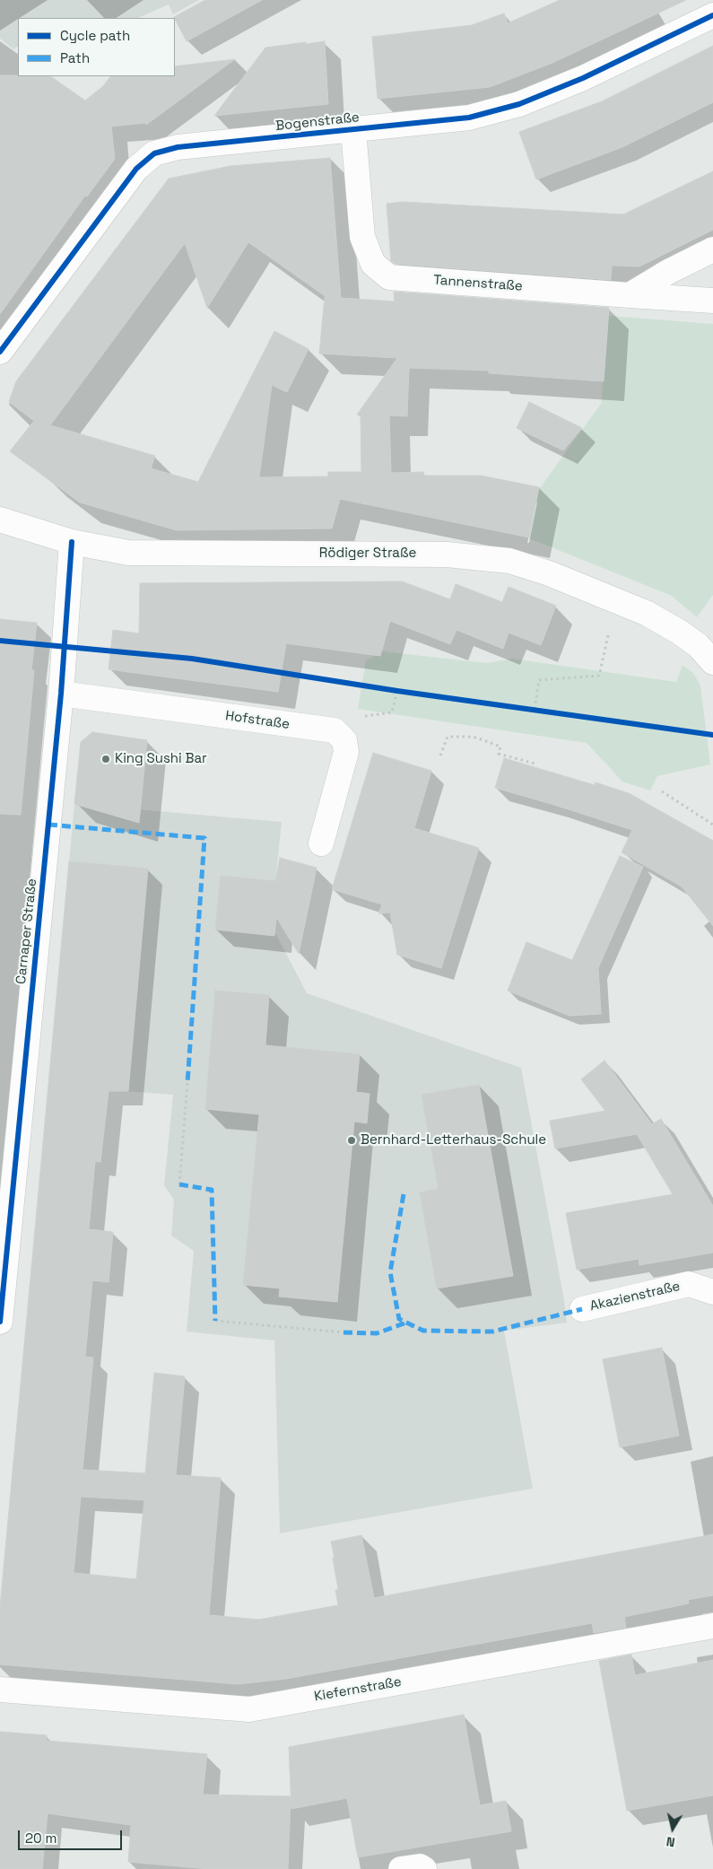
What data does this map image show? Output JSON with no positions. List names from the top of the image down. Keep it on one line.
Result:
{"streets":{"street":["Bogenstraße","Tannenstraße","Rödiger Straße","Hofstraße","Carnaper Straße","Akazienstraße","Kiefernstraße"]},"crossings":[["Bogenstraße","Tannenstraße"],["Rödiger Straße","Carnaper Straße"],["Hofstraße","Carnaper Straße"]],"places":["King Sushi Bar","Bernhard-Letterhaus-Schule"],"legend":["Cycle path","Path"],"scale_bar":"20 m","north":"bottom"}
